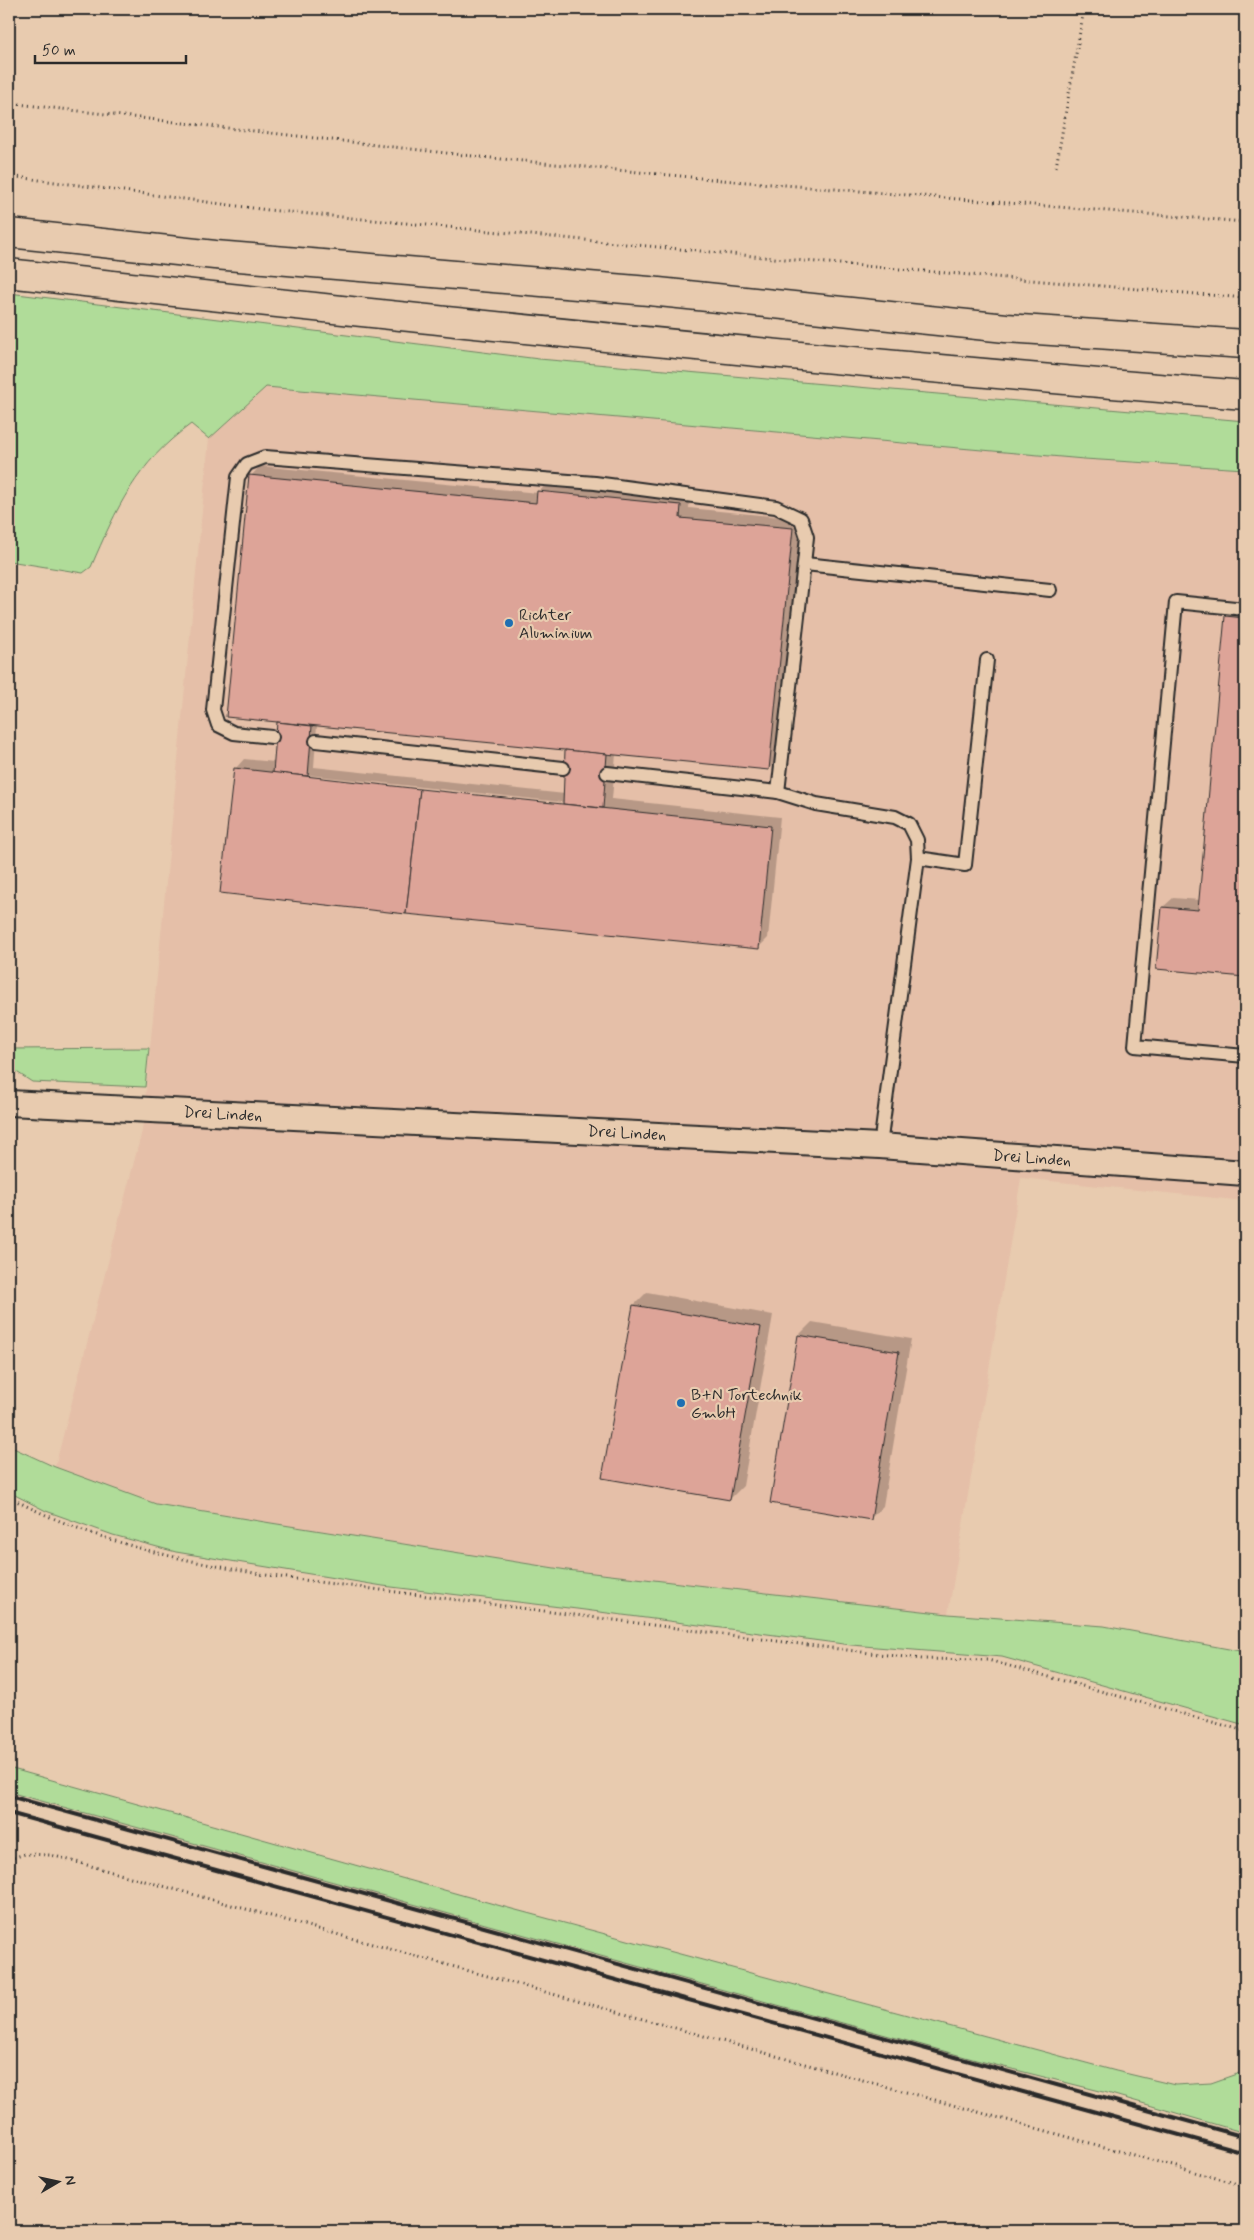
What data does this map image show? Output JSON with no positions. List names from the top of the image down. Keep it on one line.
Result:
{"streets":{"street":["Drei Linden"]},"places":["Richter Aluminium","B+N Tortechnik GmbH"],"scale_bar":"50 m","north":"right"}
